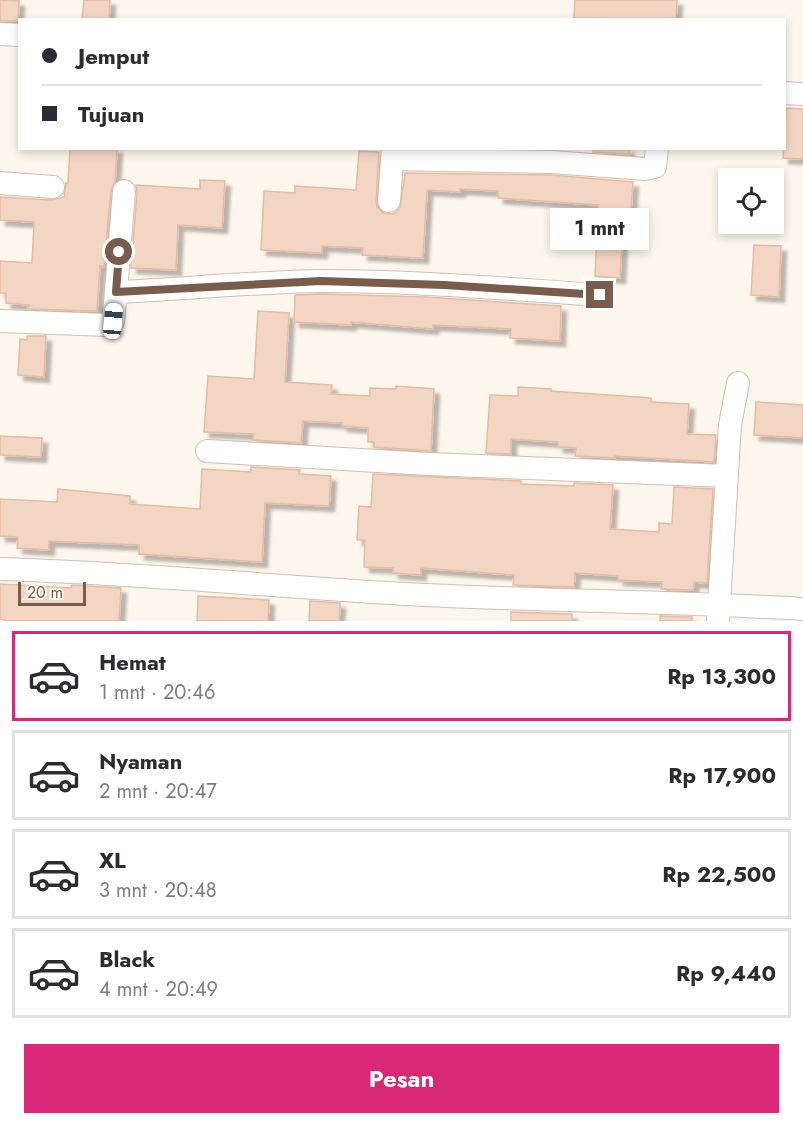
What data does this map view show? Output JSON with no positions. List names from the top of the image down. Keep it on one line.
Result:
{"scale_bar":"20 m","page":{"banner":["Jemput","Tujuan"],"bubble":"1 mnt","scale":"20 m","list":[{"name":"Hemat","note":"1 mnt · 20:46","value":"Rp 13,300"},{"name":"Nyaman","note":"2 mnt · 20:47","value":"Rp 17,900"},{"name":"XL","note":"3 mnt · 20:48","value":"Rp 22,500"},{"name":"Black","note":"4 mnt · 20:49","value":"Rp 9,440"}],"buttons":"Pesan"}}
